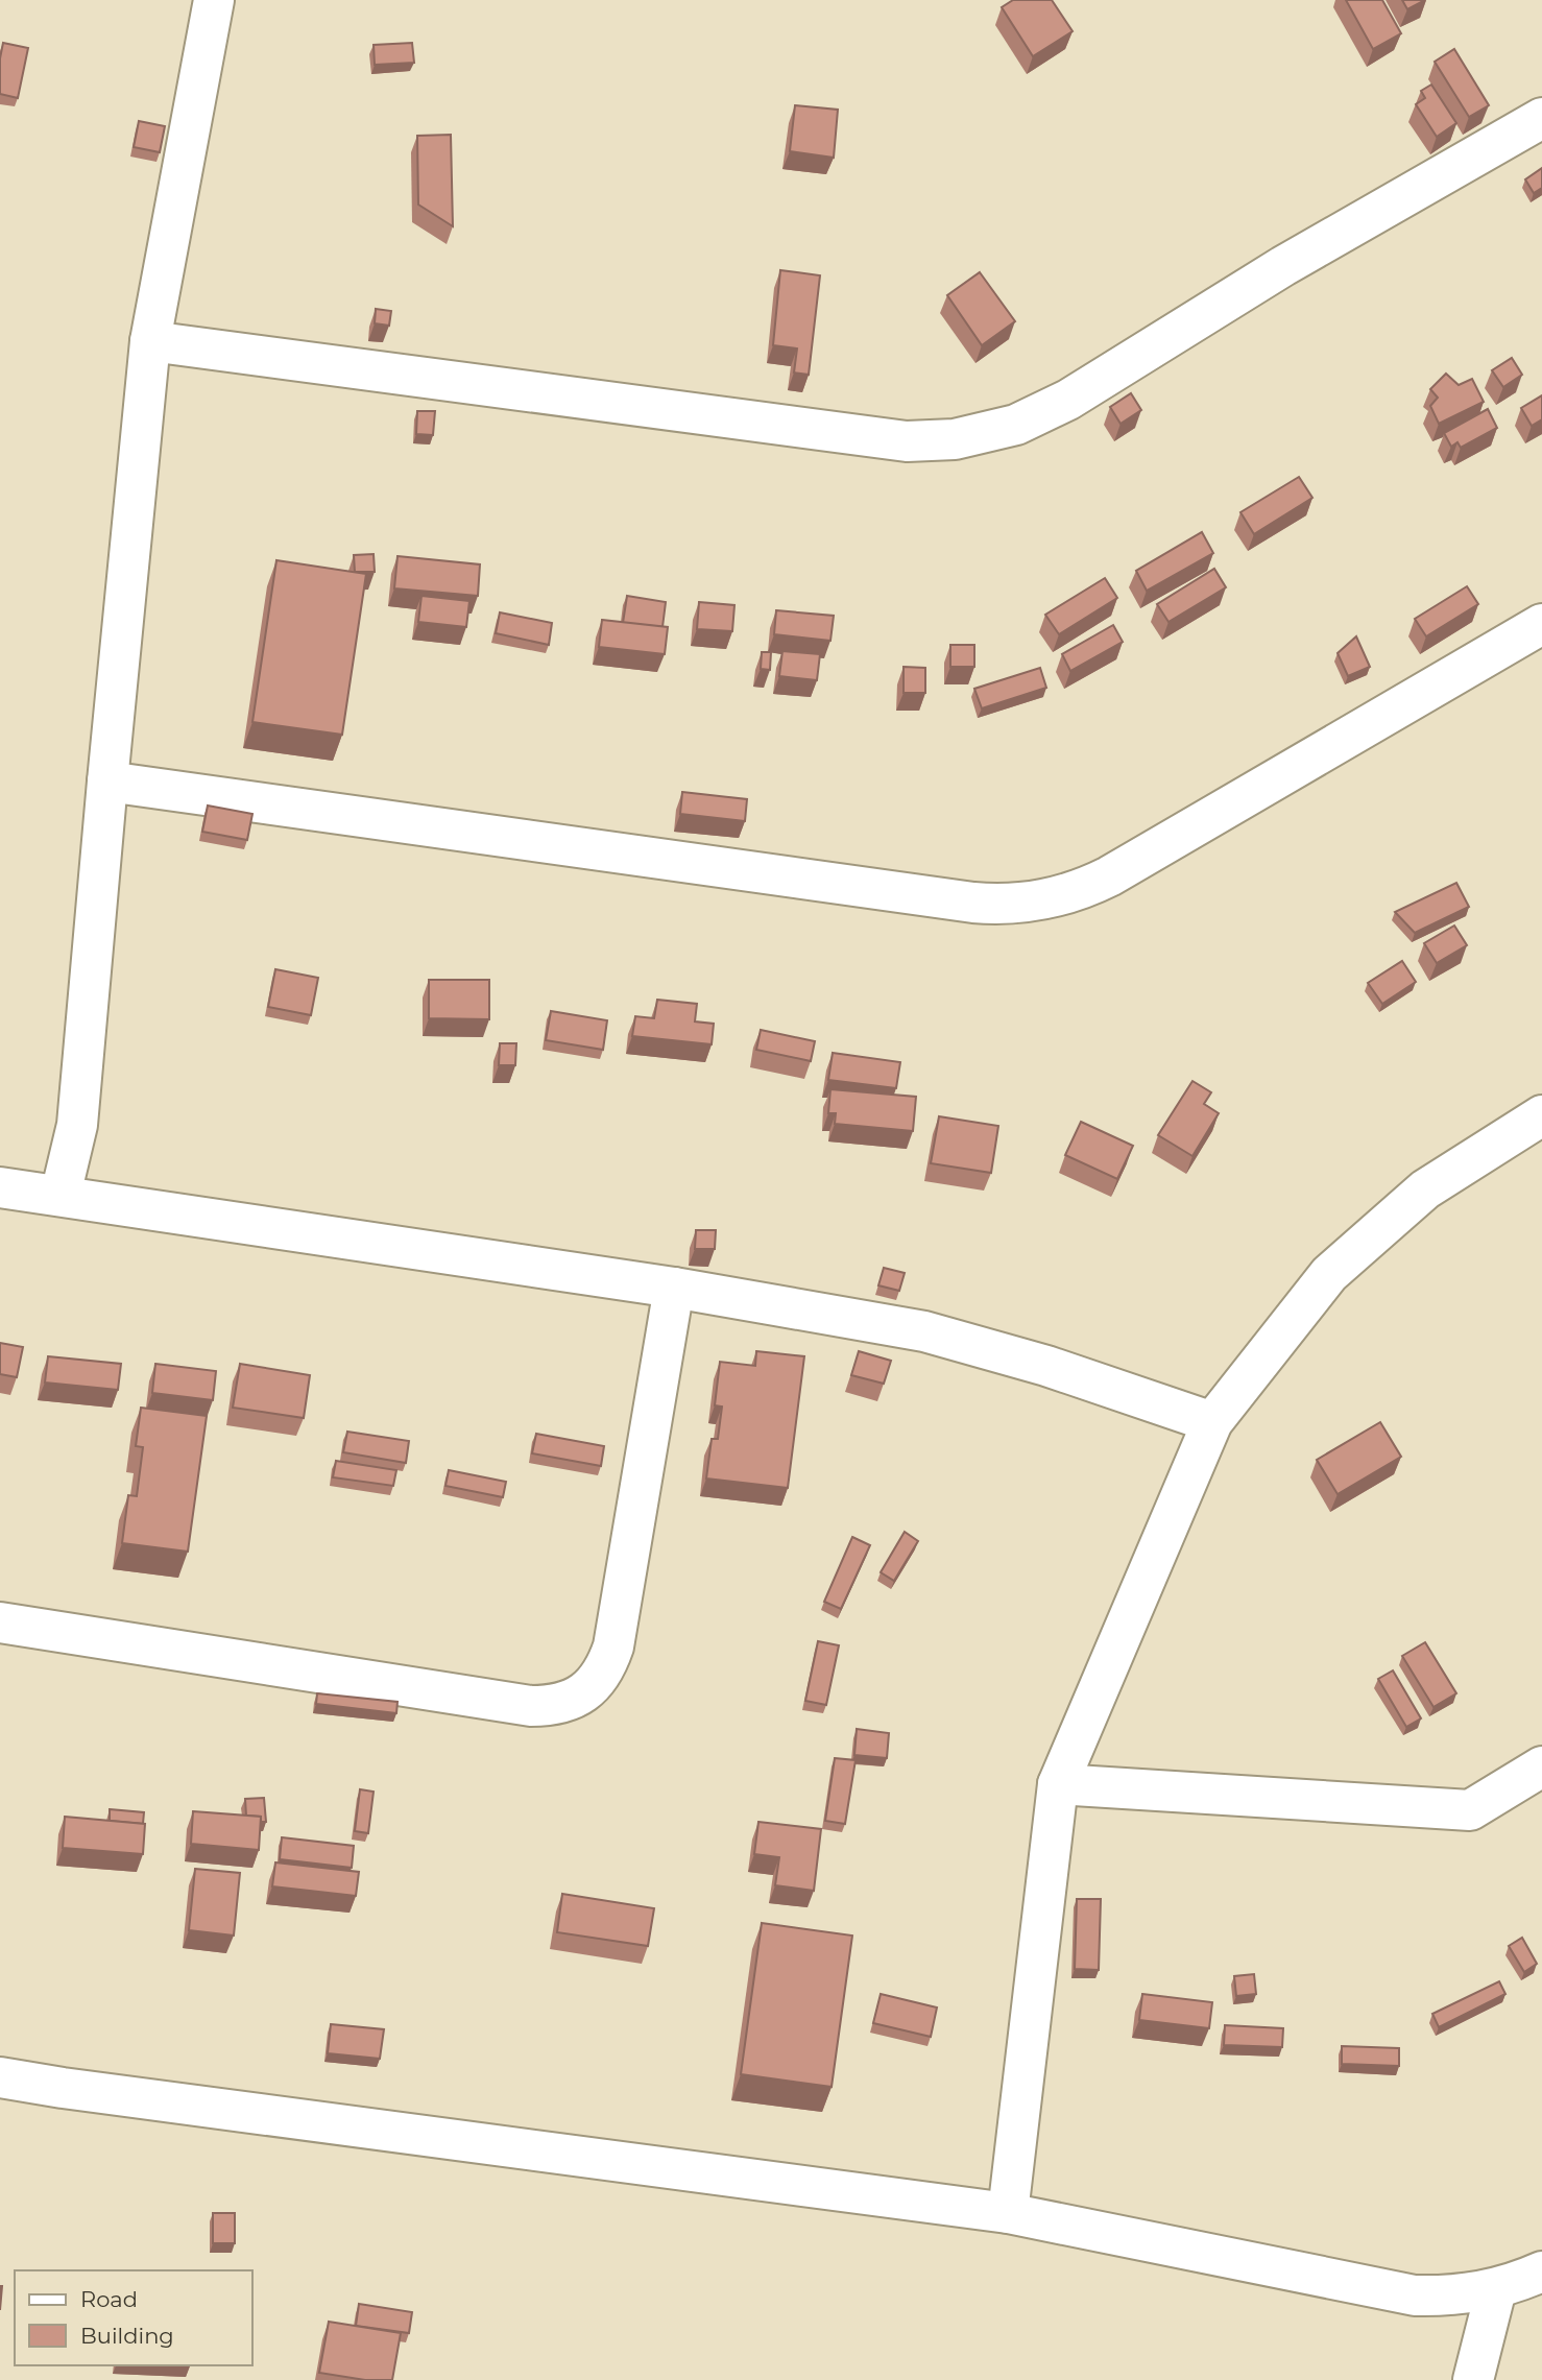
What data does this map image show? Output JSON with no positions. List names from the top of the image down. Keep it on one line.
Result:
{"legend":["Road","Building"]}
